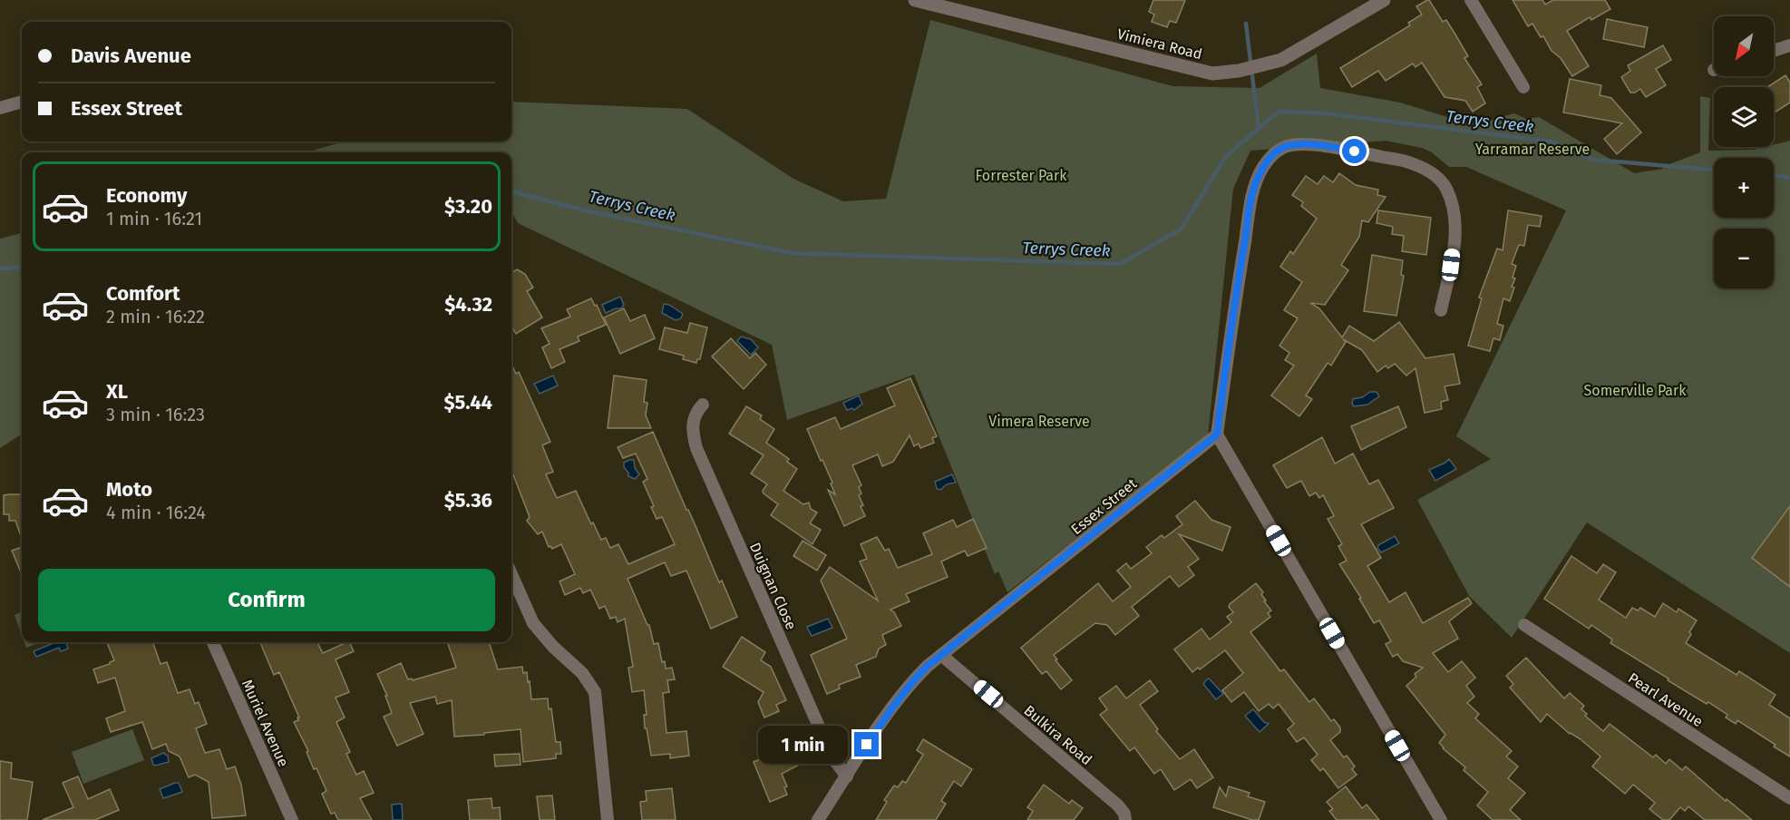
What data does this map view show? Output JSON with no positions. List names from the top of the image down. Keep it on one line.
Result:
{"streets":{"street":["Vimiera Road","Essex Street","Duignan Close","Pearl Avenue","Muriel Avenue","Bulkira Road"]},"crossings":[["Essex Street","Duignan Close"],["Essex Street","Bulkira Road"]],"water":["Terrys Creek"],"parks":["Yarramar Reserve","Forrester Park","Somerville Park","Vimera Reserve"],"north":"bottom left","page":{"map_buttons":["+","−"],"banner":["Davis Avenue","Essex Street"],"list":[{"name":"Economy","note":"1 min · 16:21","value":"$3.20"},{"name":"Comfort","note":"2 min · 16:22","value":"$4.32"},{"name":"XL","note":"3 min · 16:23","value":"$5.44"},{"name":"Moto","note":"4 min · 16:24","value":"$5.36"}],"buttons":"Confirm","bubble":"1 min"}}
